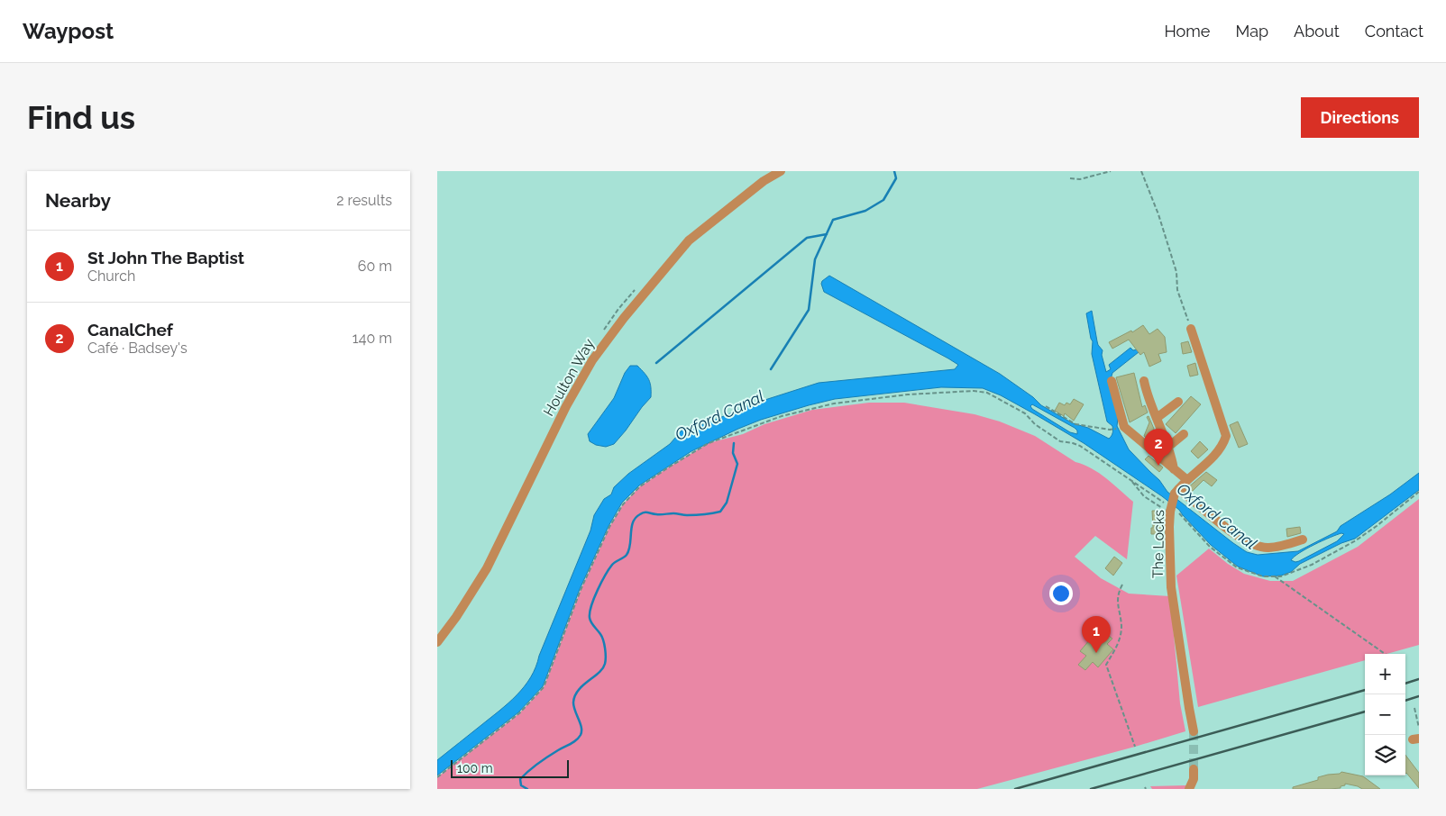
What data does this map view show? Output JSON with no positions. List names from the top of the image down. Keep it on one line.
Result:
{"streets":{"street":["Houlton Way","The Locks"]},"water":["Oxford Canal"],"scale_bar":"100 m","page":{"header":"Waypost","nav":["Home","Map","About","Contact"],"buttons":"Directions","title":"Find us","heading":["Nearby","2 results"],"list":[{"mark":"1","name":"St John The Baptist","note":"Church","value":"60 m"},{"mark":"2","name":"CanalChef","note":"Café · Badsey's","value":"140 m"}],"pins":["2","1"],"map_buttons":["+","−"],"scale":"100 m"}}
